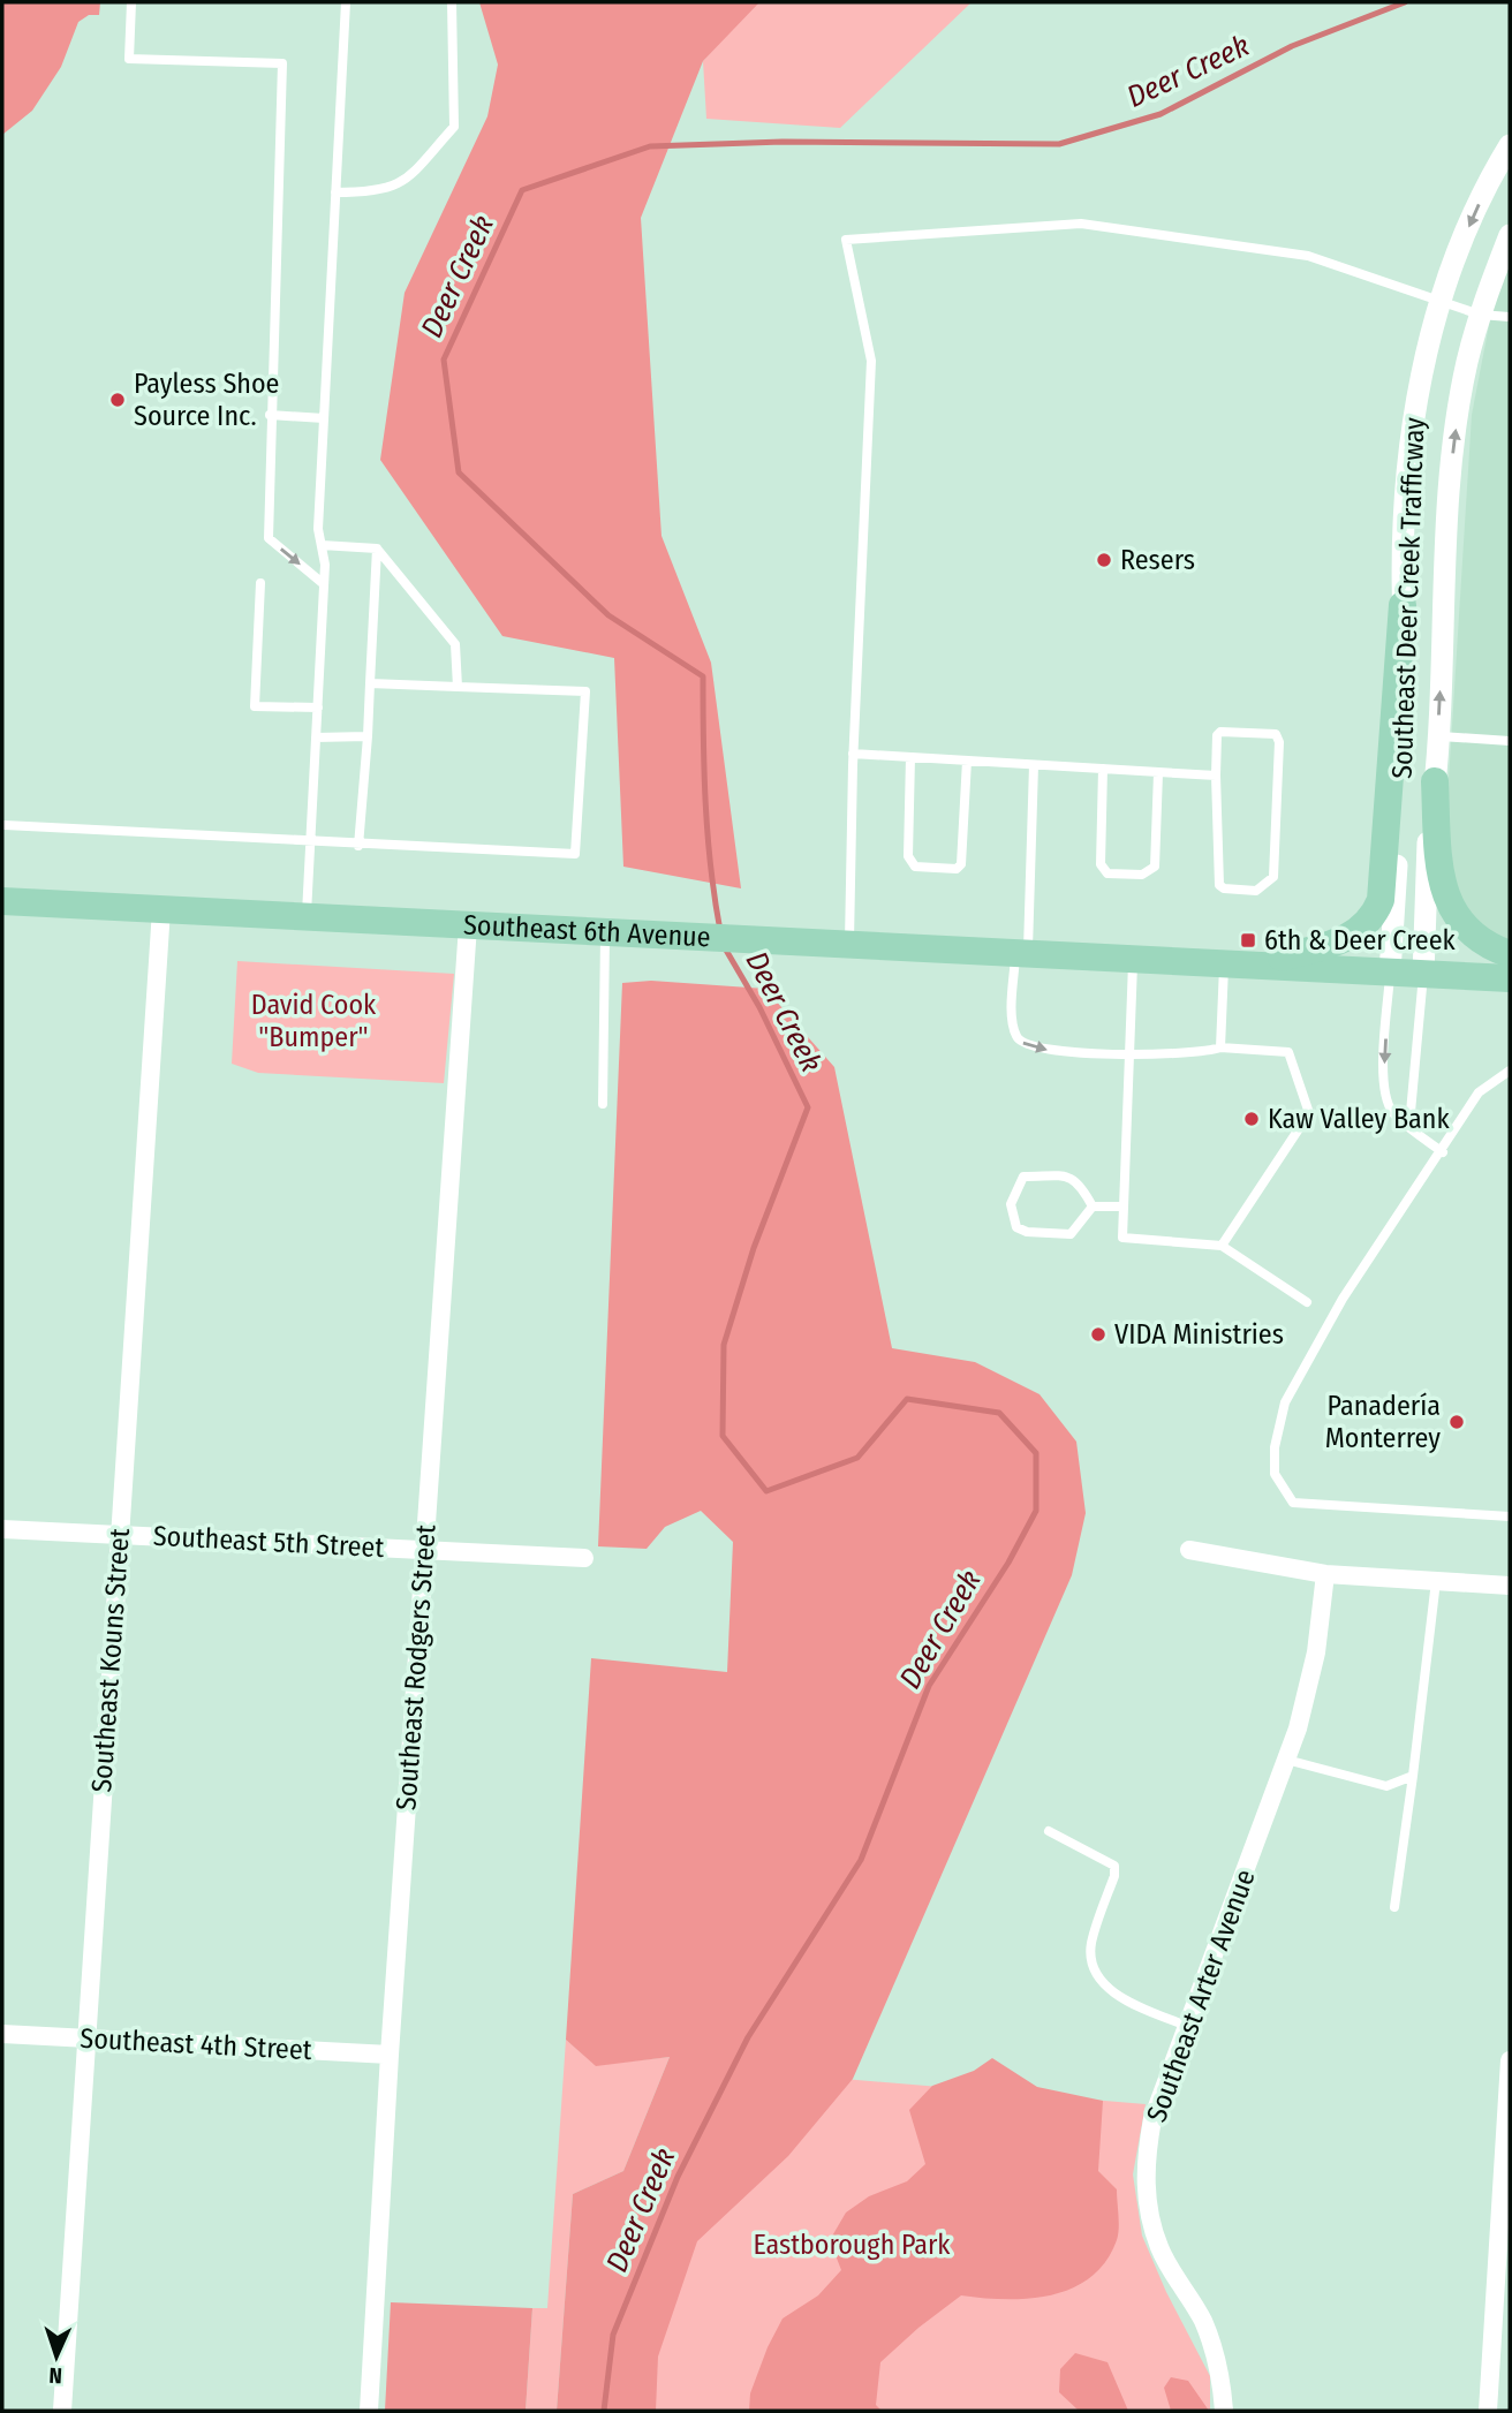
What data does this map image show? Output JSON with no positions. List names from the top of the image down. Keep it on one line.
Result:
{"streets":{"main road":["Southeast 6th Avenue"],"street":["Southeast Deer Creek Trafficway","Southeast 5th Street","Southeast Kouns Street","Southeast Rodgers Street","Southeast Arter Avenue","Southeast 4th Street"]},"crossings":[["Southeast Deer Creek Trafficway","Southeast 6th Avenue"],["Southeast 6th Avenue","Southeast Kouns Street"],["Southeast 6th Avenue","Southeast Rodgers Street"],["Southeast 5th Street","Southeast Kouns Street"],["Southeast 5th Street","Southeast Rodgers Street"],["Southeast Kouns Street","Southeast 4th Street"],["Southeast Rodgers Street","Southeast 4th Street"]],"water":["Deer Creek"],"parks":["David Cook \"Bumper\"","Eastborough Park"],"places":{"other":["Payless Shoe Source Inc.","Resers","Kaw Valley Bank","VIDA Ministries","Panadería Monterrey"],"transit":["6th & Deer Creek"]},"north":"bottom"}
